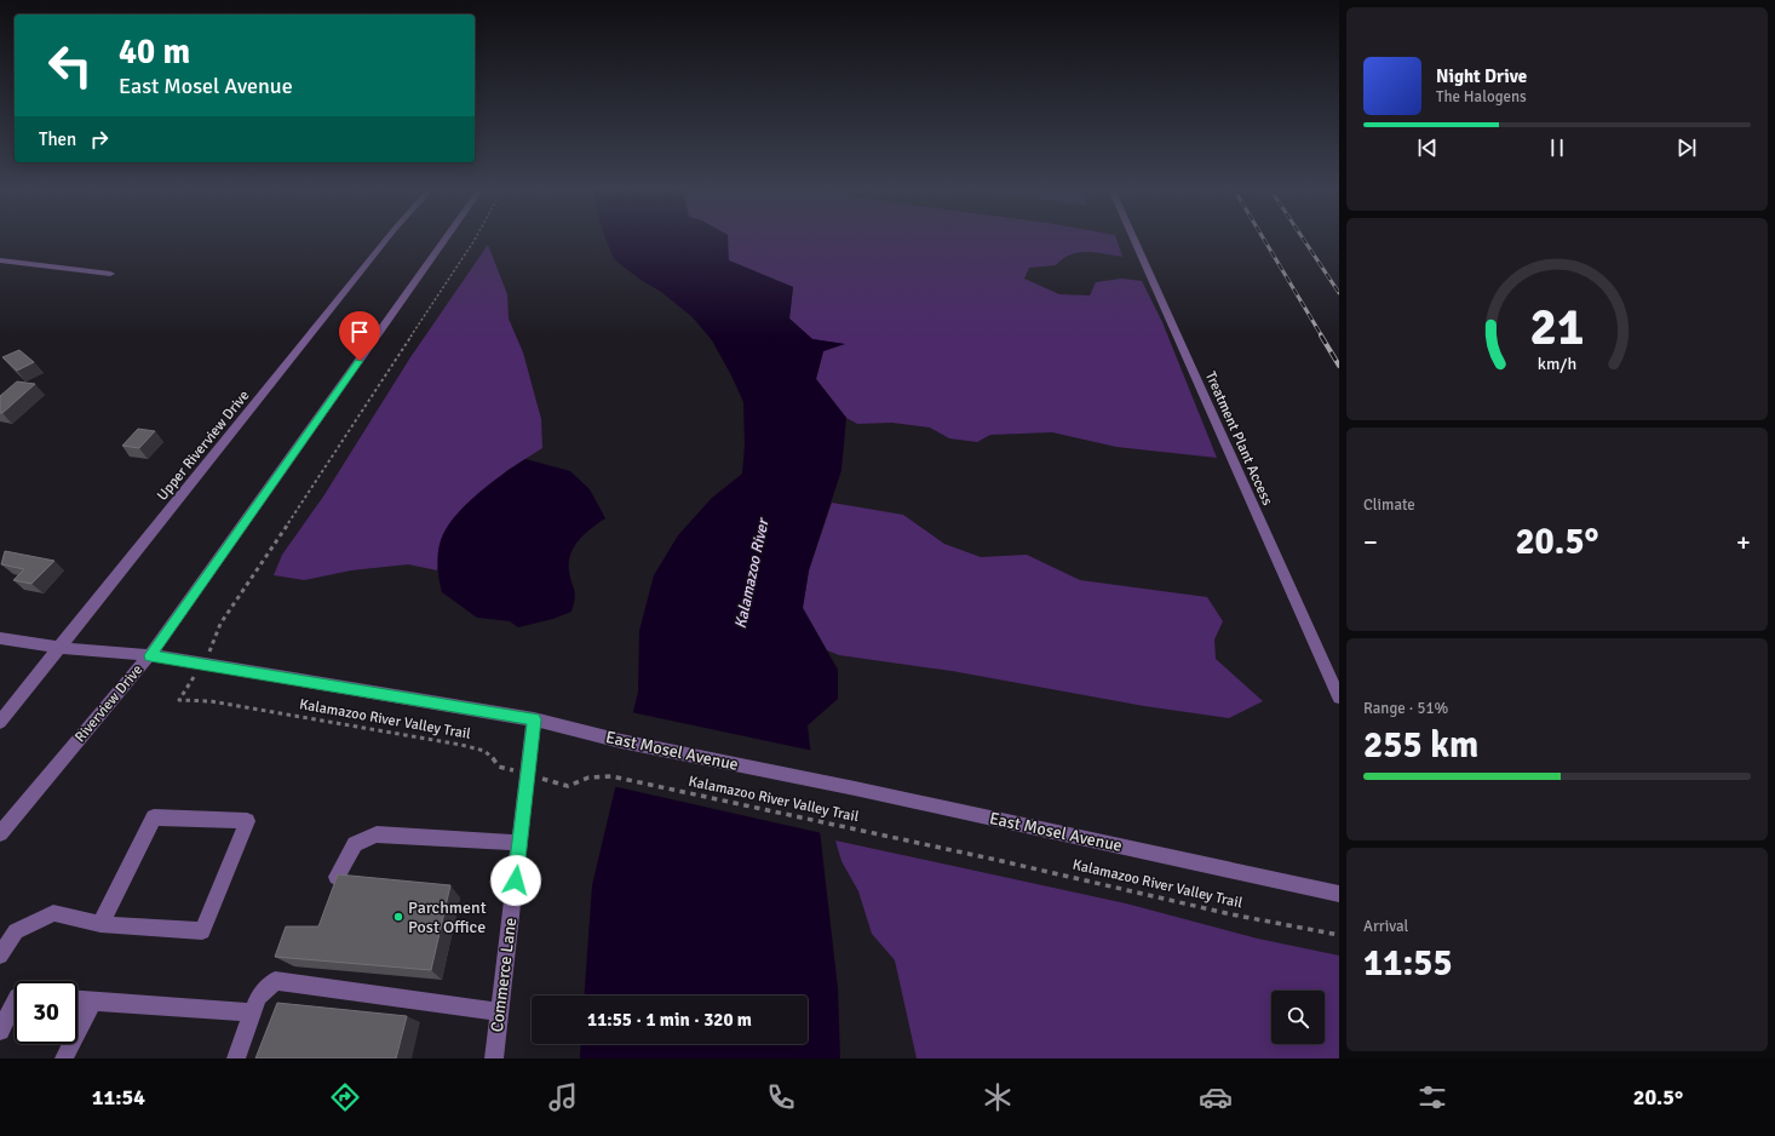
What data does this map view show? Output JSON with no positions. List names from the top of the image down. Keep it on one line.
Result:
{"streets":{"street":["Treatment Plant Access","Upper Riverview Drive","Riverview Drive","East Mosel Avenue","Commerce Lane"],"path":["Kalamazoo River Valley Trail"]},"crossings":[["Upper Riverview Drive","East Mosel Avenue"],["Riverview Drive","East Mosel Avenue"],["Kalamazoo River Valley Trail","East Mosel Avenue"],["Kalamazoo River Valley Trail","Commerce Lane"],["East Mosel Avenue","Commerce Lane"]],"water":["Kalamazoo River"],"places":["Parchment Post Office"],"page":{"turn":["40 m","East Mosel Avenue"],"song":["Night Drive","The Halogens"],"then":"Then","tile":["Climate",["Range · 51%","255 km"],["Arrival","11:55"]],"heat":["−","20.5°","+"],"limit":"30","trip":"11:55 · 1 min · 320 m","tabs":["11:54","20.5°"],"gauge":["21","km/h"]}}
